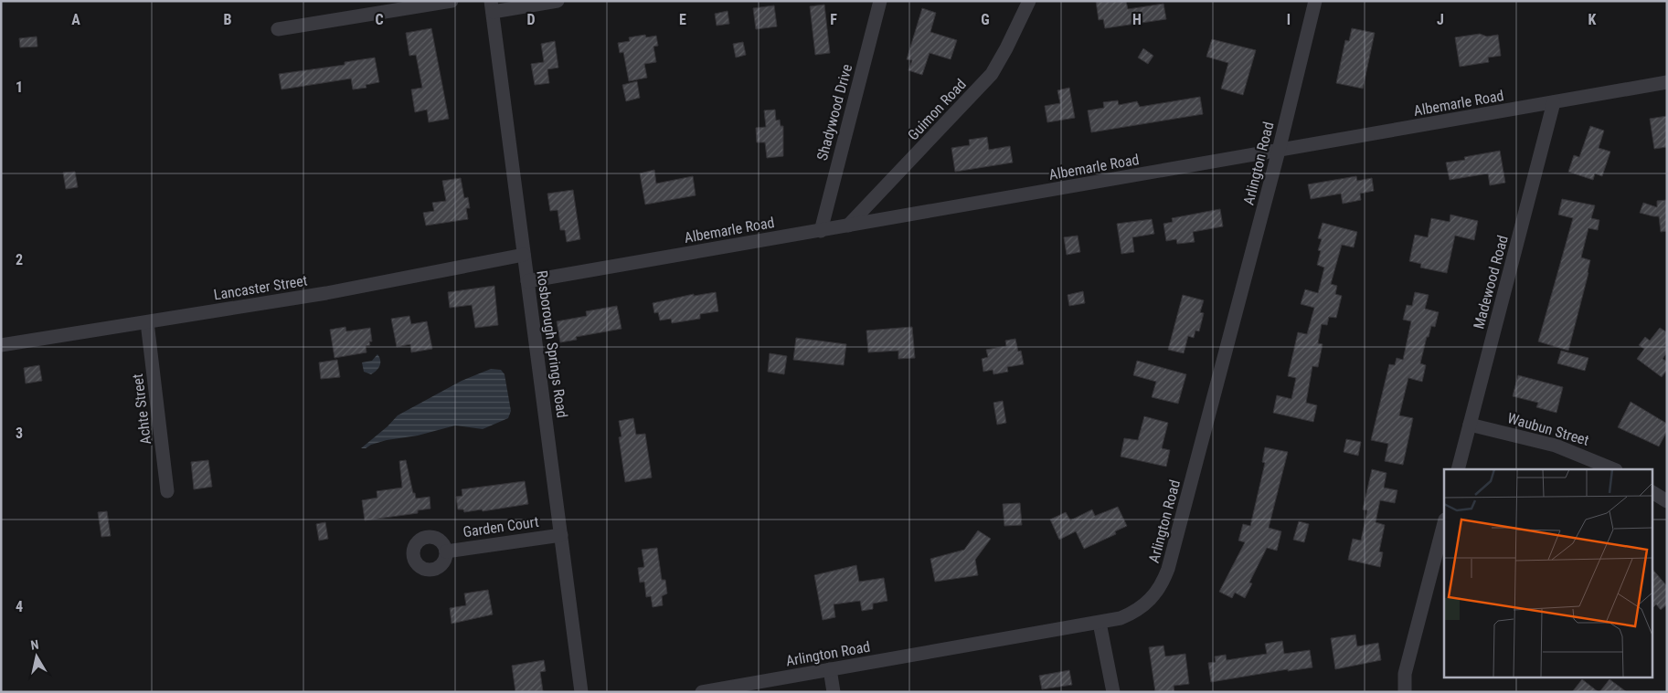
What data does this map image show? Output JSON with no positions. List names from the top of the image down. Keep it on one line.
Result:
{"streets":{"street":["Albemarle Road","Guimon Road","Shadywood Drive","Arlington Road","Madewood Road","Lancaster Street","Rosborough Springs Road","Achte Street","Waubun Street","Garden Court"]},"crossings":[["Albemarle Road","Guimon Road"],["Albemarle Road","Shadywood Drive"],["Albemarle Road","Arlington Road"],["Albemarle Road","Madewood Road"],["Albemarle Road","Rosborough Springs Road"],["Madewood Road","Waubun Street"],["Lancaster Street","Rosborough Springs Road"],["Lancaster Street","Achte Street"],["Rosborough Springs Road","Garden Court"]],"north":"top","grid":{"columns":["A","B","C","D","E","F","G","H","I","J","K"],"rows":["1","2","3","4"]}}
